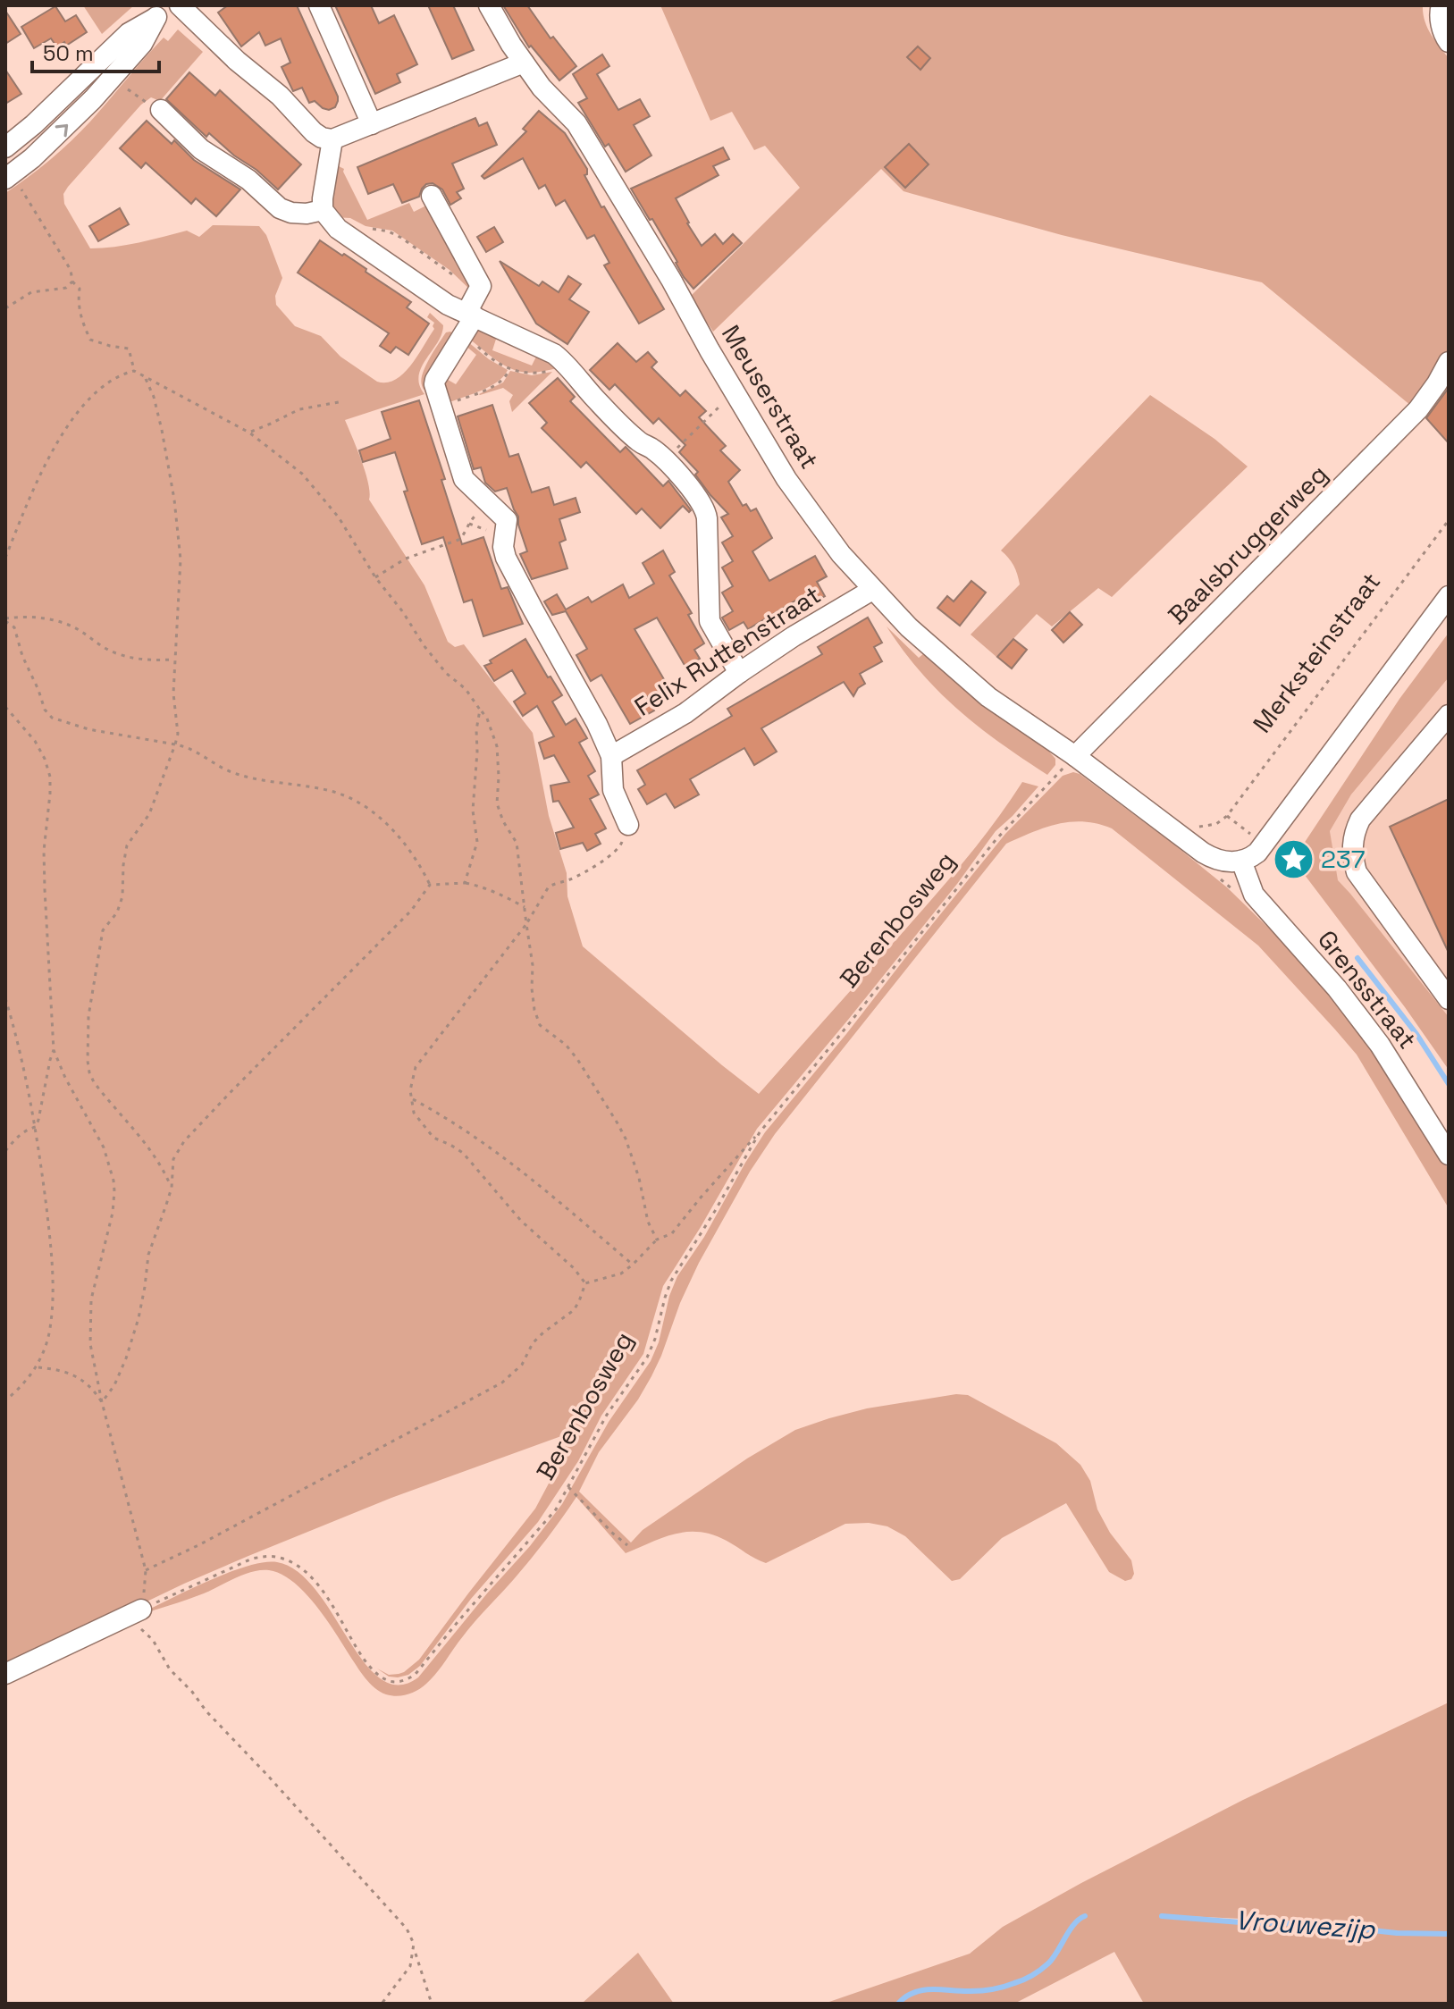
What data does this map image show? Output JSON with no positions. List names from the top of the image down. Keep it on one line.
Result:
{"streets":{"street":["Meuserstraat","Baalsbruggerweg","Felix Ruttenstraat","Grensstraat"],"path":["Merksteinstraat","Berenbosweg"]},"crossings":[["Meuserstraat","Baalsbruggerweg"],["Meuserstraat","Felix Ruttenstraat"],["Meuserstraat","Berenbosweg"],["Baalsbruggerweg","Berenbosweg"]],"water":["Vrouwezijp"],"places":{"place":["237"]},"scale_bar":"50 m"}
